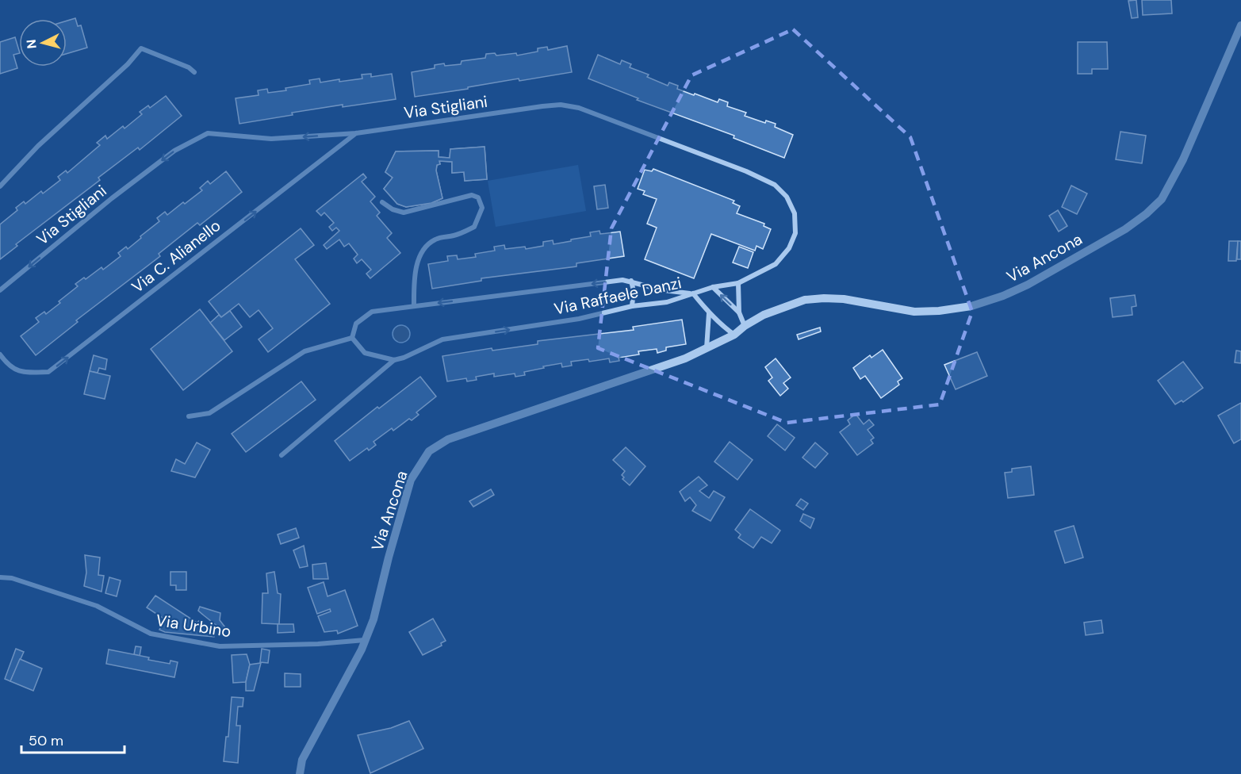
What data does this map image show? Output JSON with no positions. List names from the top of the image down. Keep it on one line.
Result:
{"streets":{"street":["Via Stigliani","Via C. Alianello","Via Ancona","Via Raffaele Danzi","Via Urbino"]},"crossings":[["Via Stigliani","Via C. Alianello"],["Via Stigliani","Via Raffaele Danzi"],["Via Ancona","Via Urbino"]],"one_way":["Via Stigliani","Via C. Alianello"],"scale_bar":"50 m","north":"left"}
